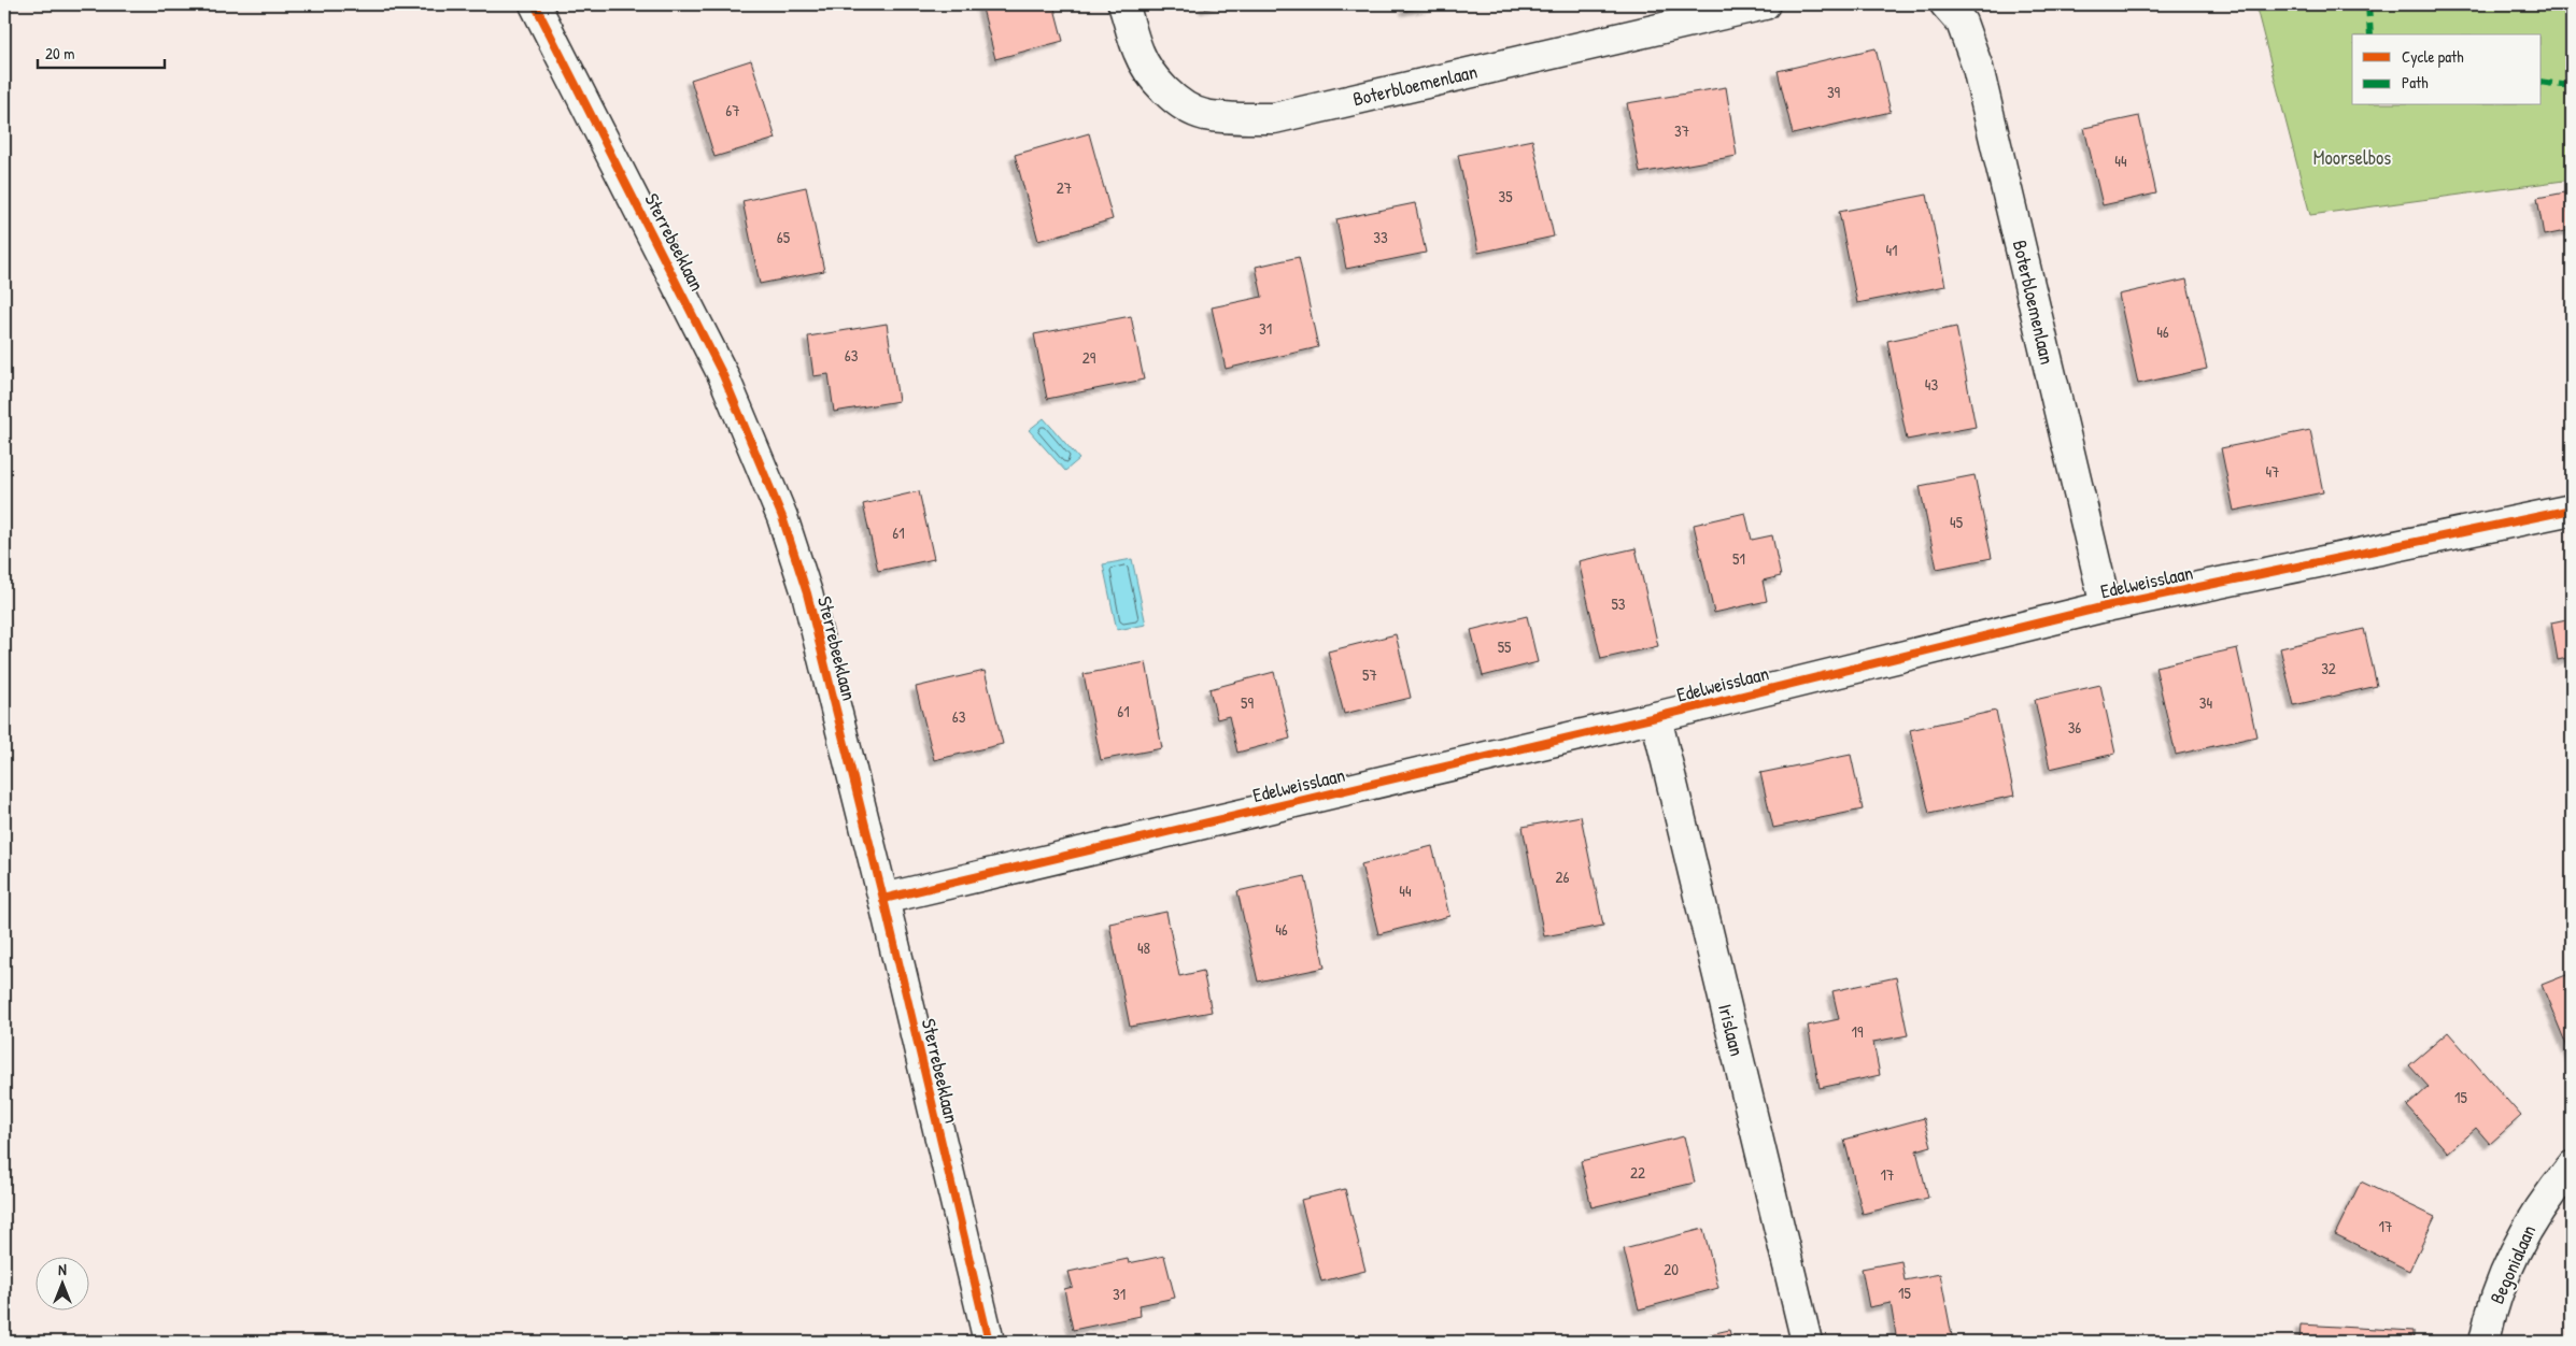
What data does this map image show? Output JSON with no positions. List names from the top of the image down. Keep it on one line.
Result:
{"streets":{"street":["Boterbloemenlaan","Sterrebeeklaan","Edelweisslaan","Irislaan","Begonialaan"]},"crossings":[["Boterbloemenlaan","Edelweisslaan"],["Sterrebeeklaan","Edelweisslaan"],["Edelweisslaan","Irislaan"]],"parks":["Moorselbos"],"house_numbers":["39","67","37","44","27","35","65","33","41","31","46","63","29","43","47","45","61","51","53","55","32","57","59","34","61","63","36","26","44","46","48","19","15","22","17","17","20","15","31"],"legend":["Cycle path","Path"],"scale_bar":"20 m","north":"top"}
